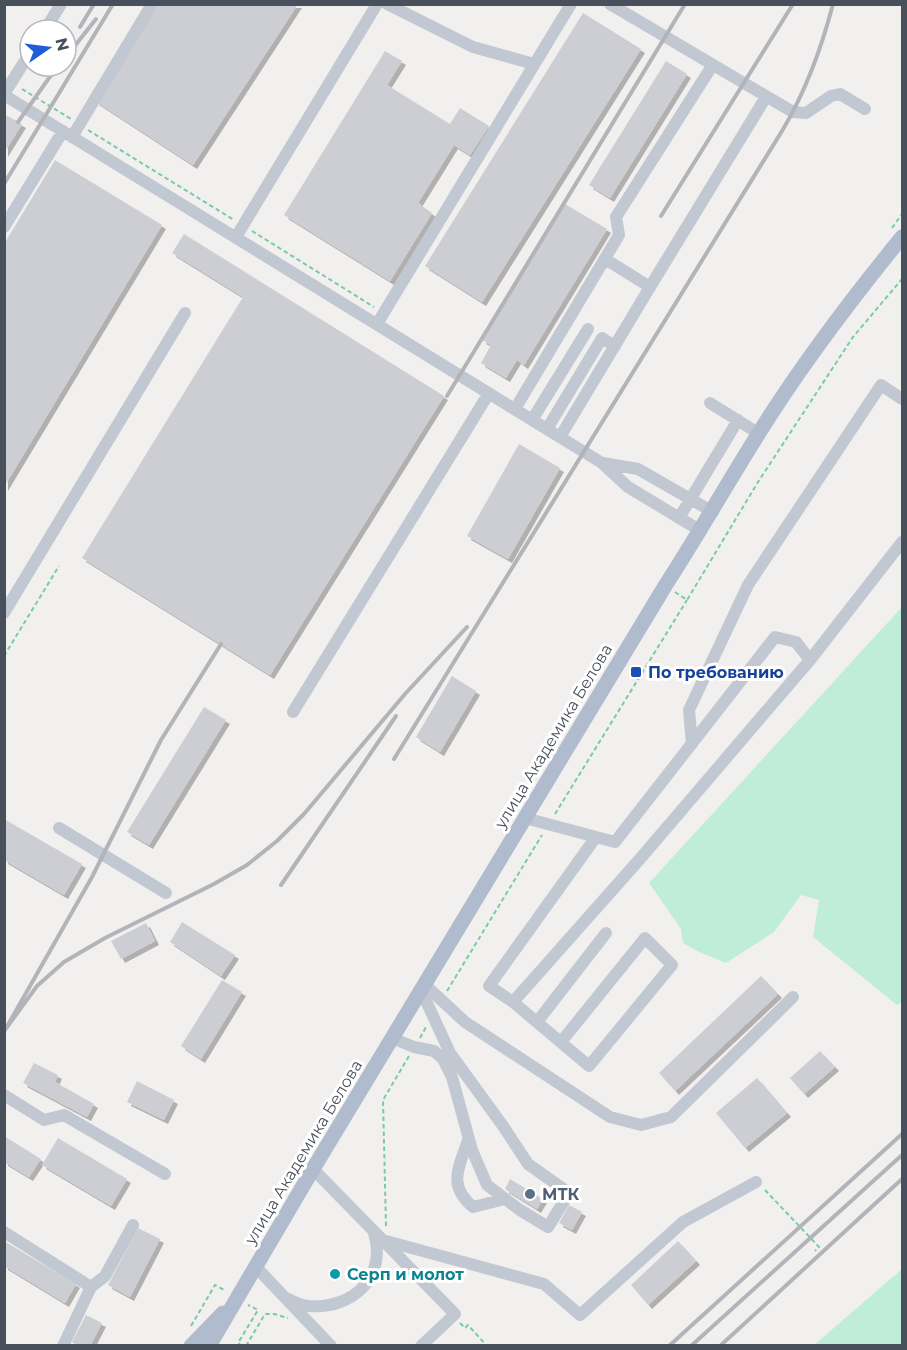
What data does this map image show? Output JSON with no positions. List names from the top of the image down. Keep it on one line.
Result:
{"streets":{"main road":["улица Академика Белова"]},"places":{"transit":["По требованию"],"other":["МТК","Серп и молот"]},"north":"right"}
